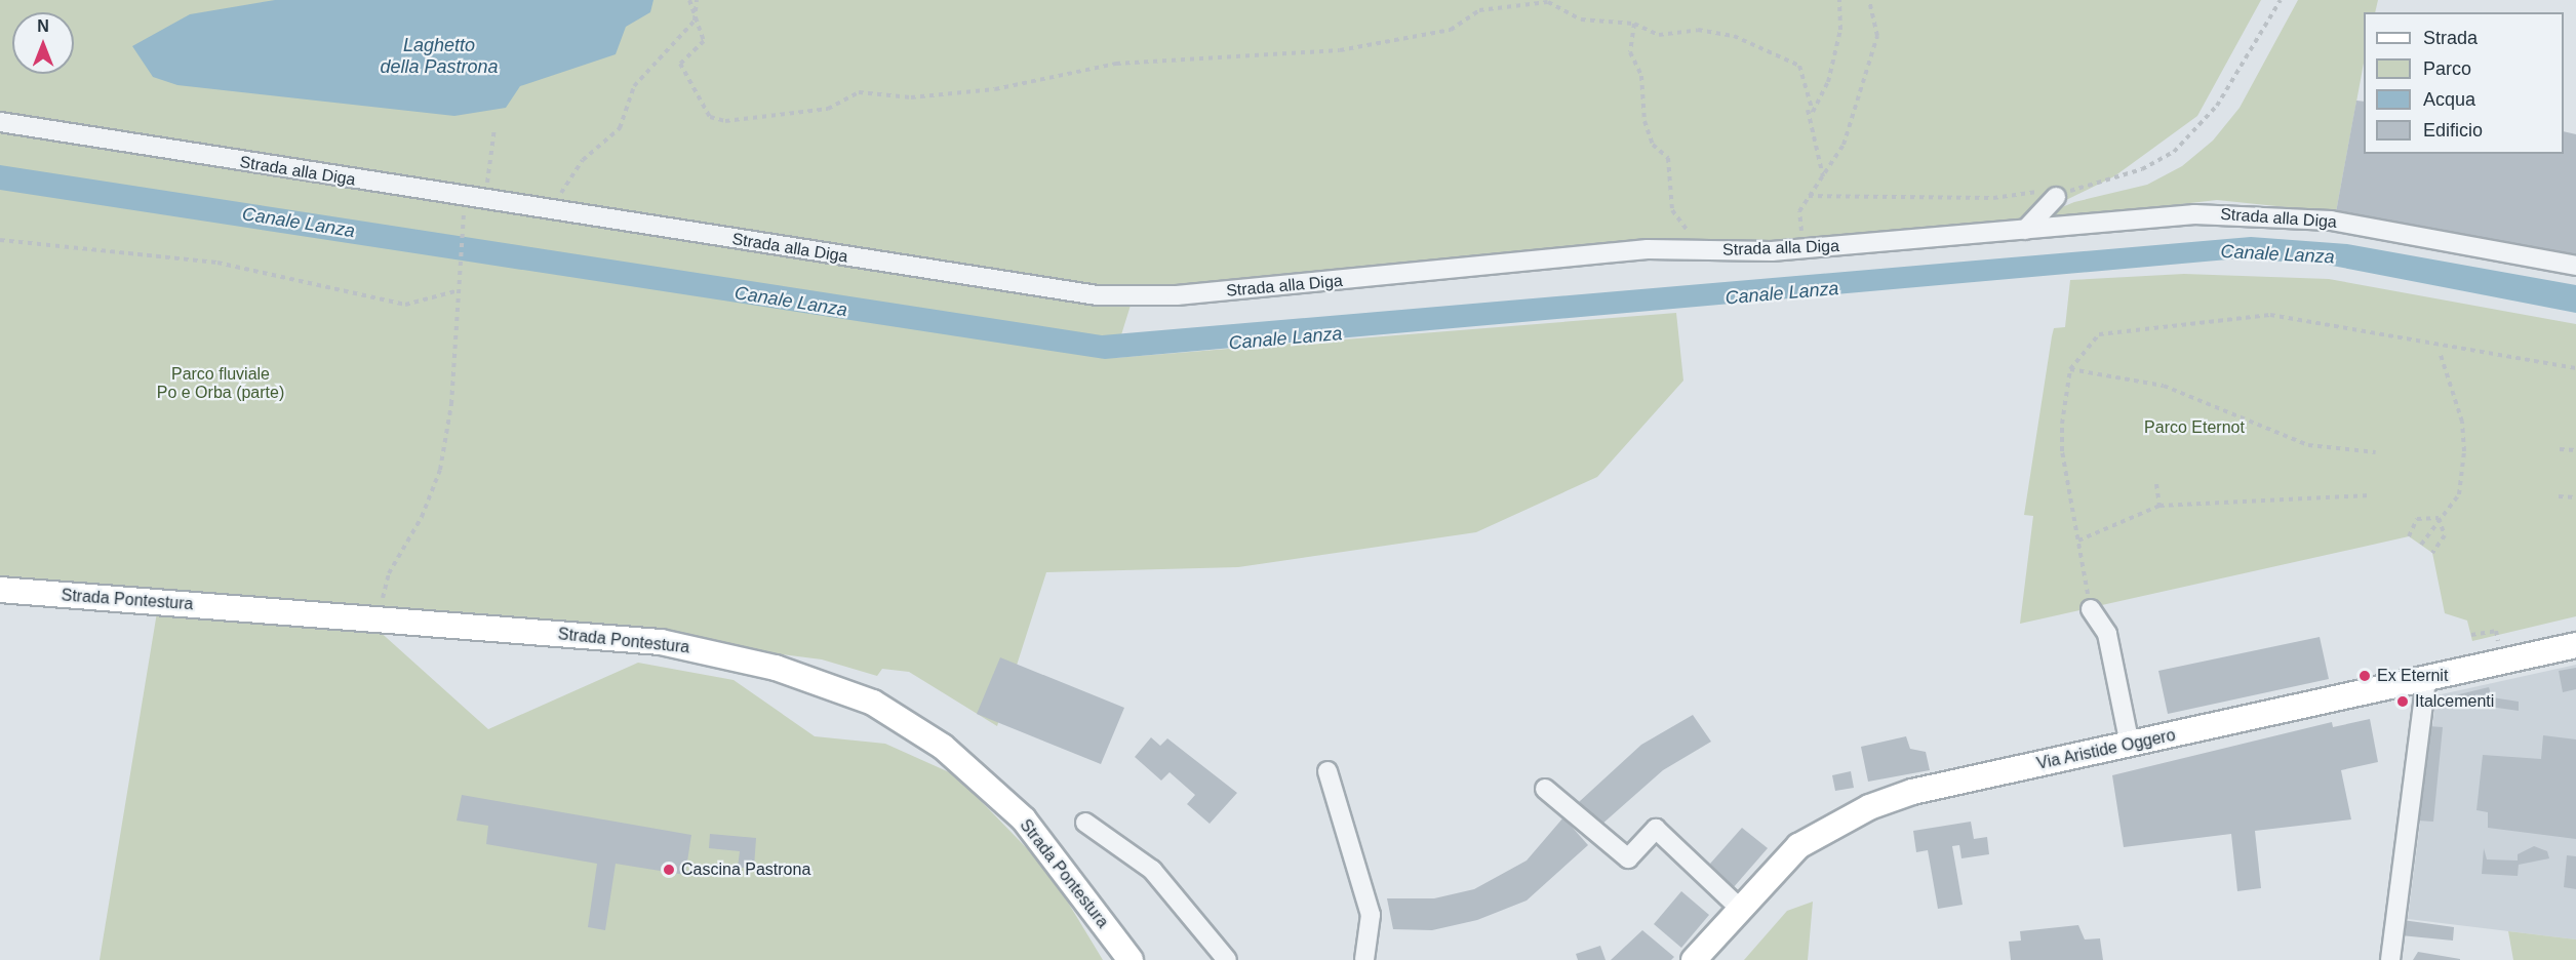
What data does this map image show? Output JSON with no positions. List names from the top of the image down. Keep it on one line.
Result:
{"streets":{"main road":["Strada Pontestura","Via Aristide Oggero"],"street":["Strada alla Diga"]},"water":["Laghetto della Pastrona","Canale Lanza"],"parks":["Parco fluviale Po e Orba (parte)","Parco Eternot"],"places":["Ex Eternit","Italcementi","Cascina Pastrona"],"legend":["Strada","Parco","Acqua","Edificio"],"north":"top"}
